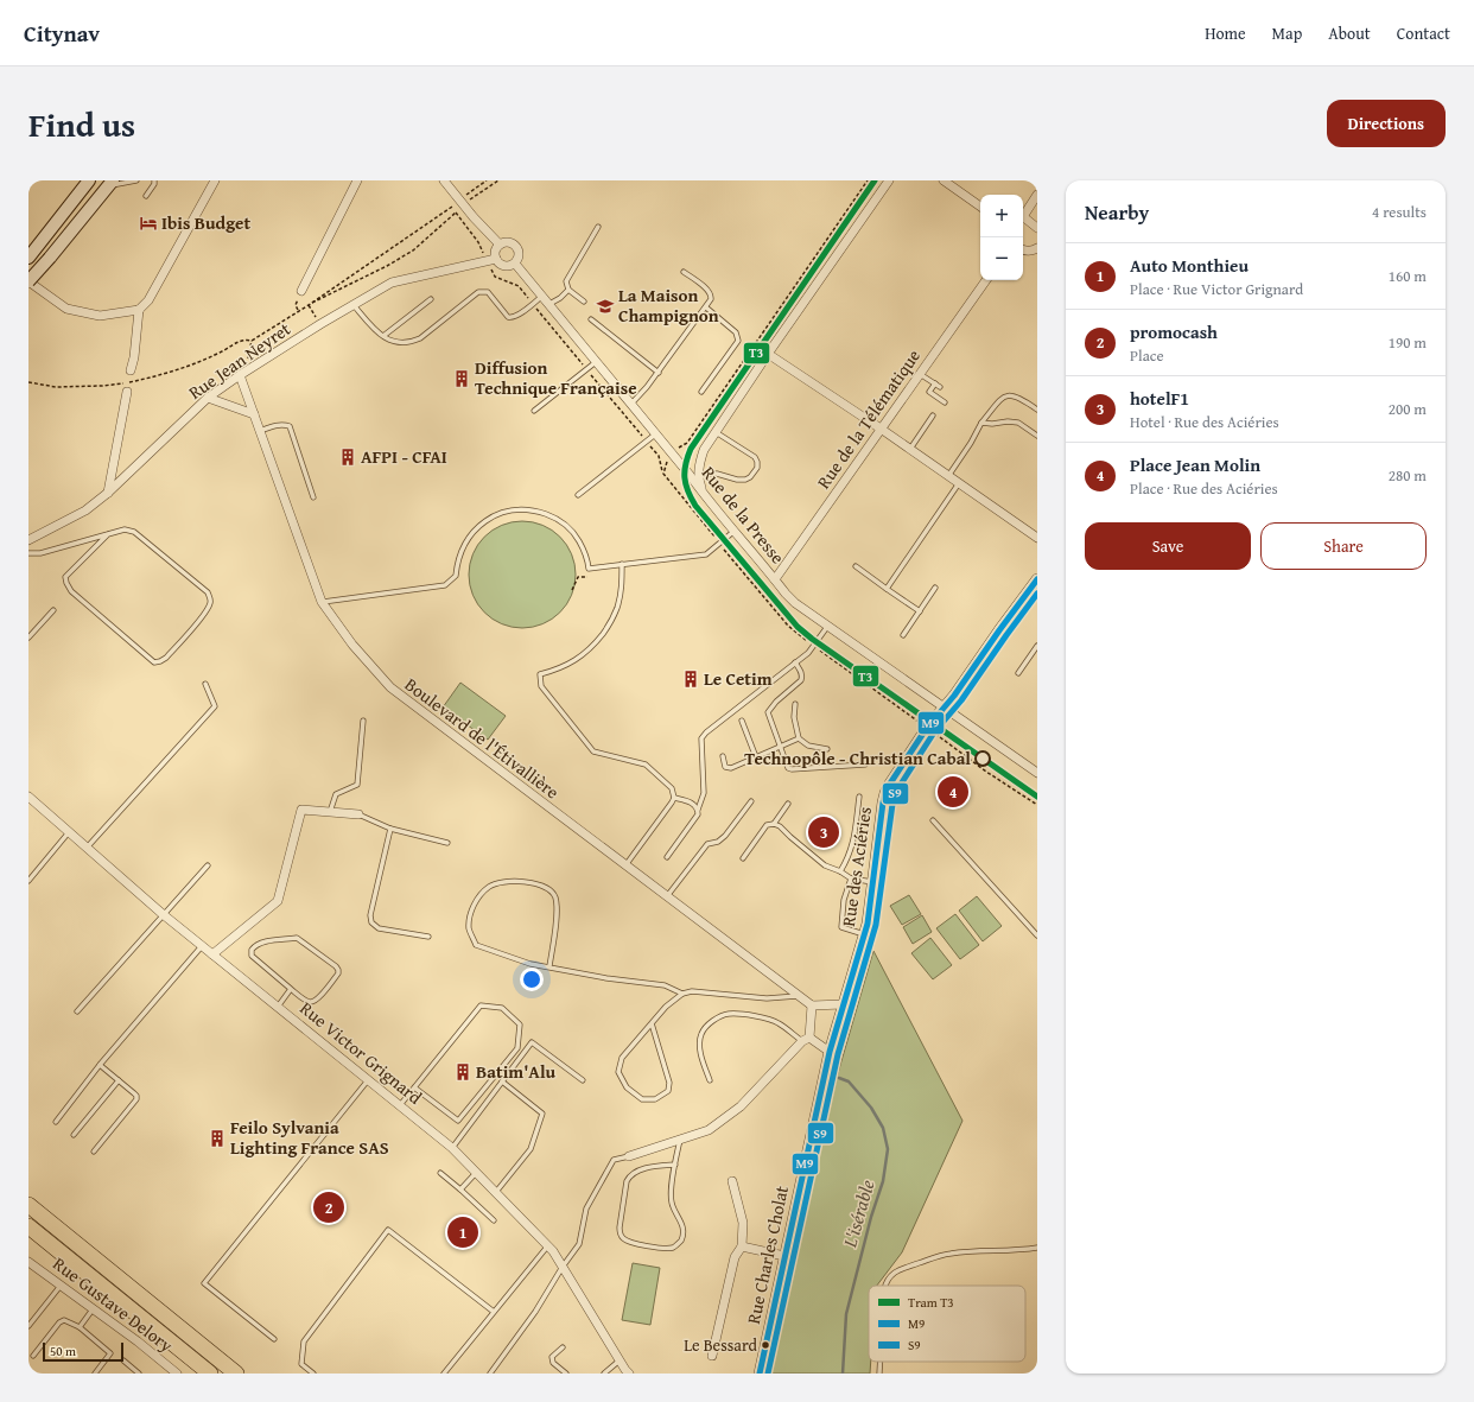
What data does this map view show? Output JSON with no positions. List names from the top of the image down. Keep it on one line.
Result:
{"streets":{"street":["Rue Jean Neyret","Rue de la Télématique","Rue de la Presse","Boulevard de l'Étivallière","Rue des Aciéries","Rue Victor Grignard","Rue Charles Cholat","Rue Gustave Delory"]},"crossings":[["Rue Jean Neyret","Rue de la Presse"],["Rue Jean Neyret","Boulevard de l'Étivallière"],["Rue de la Télématique","Rue de la Presse"],["Rue de la Presse","Rue des Aciéries"],["Rue des Aciéries","Rue Charles Cholat"]],"water":["L'isérable"],"places":{"hotel":["Ibis Budget"],"school or university":["La Maison Champignon"],"building":["Diffusion Technique Française","AFPI - CFAI","Le Cetim","Batim'Alu","Feilo Sylvania Lighting France SAS"],"other":["Technopôle - Christian Cabal","Le Bessard"]},"lines":["tram line T3","transit line M9","transit line S9"],"legend":["Tram T3","M9","S9"],"scale_bar":"50 m","page":{"header":"Citynav","nav":["Home","Map","About","Contact"],"title":"Find us","buttons":["Directions",["Save","Share"]],"heading":["Nearby","4 results"],"map_buttons":["+","−"],"list":[{"mark":"1","name":"Auto Monthieu","note":"Place · Rue Victor Grignard","value":"160 m"},{"mark":"2","name":"promocash","note":"Place","value":"190 m"},{"mark":"3","name":"hotelF1","note":"Hotel · Rue des Aciéries","value":"200 m"},{"mark":"4","name":"Place Jean Molin","note":"Place · Rue des Aciéries","value":"280 m"}],"pins":["4","3","2","1"],"scale":"50 m"}}
